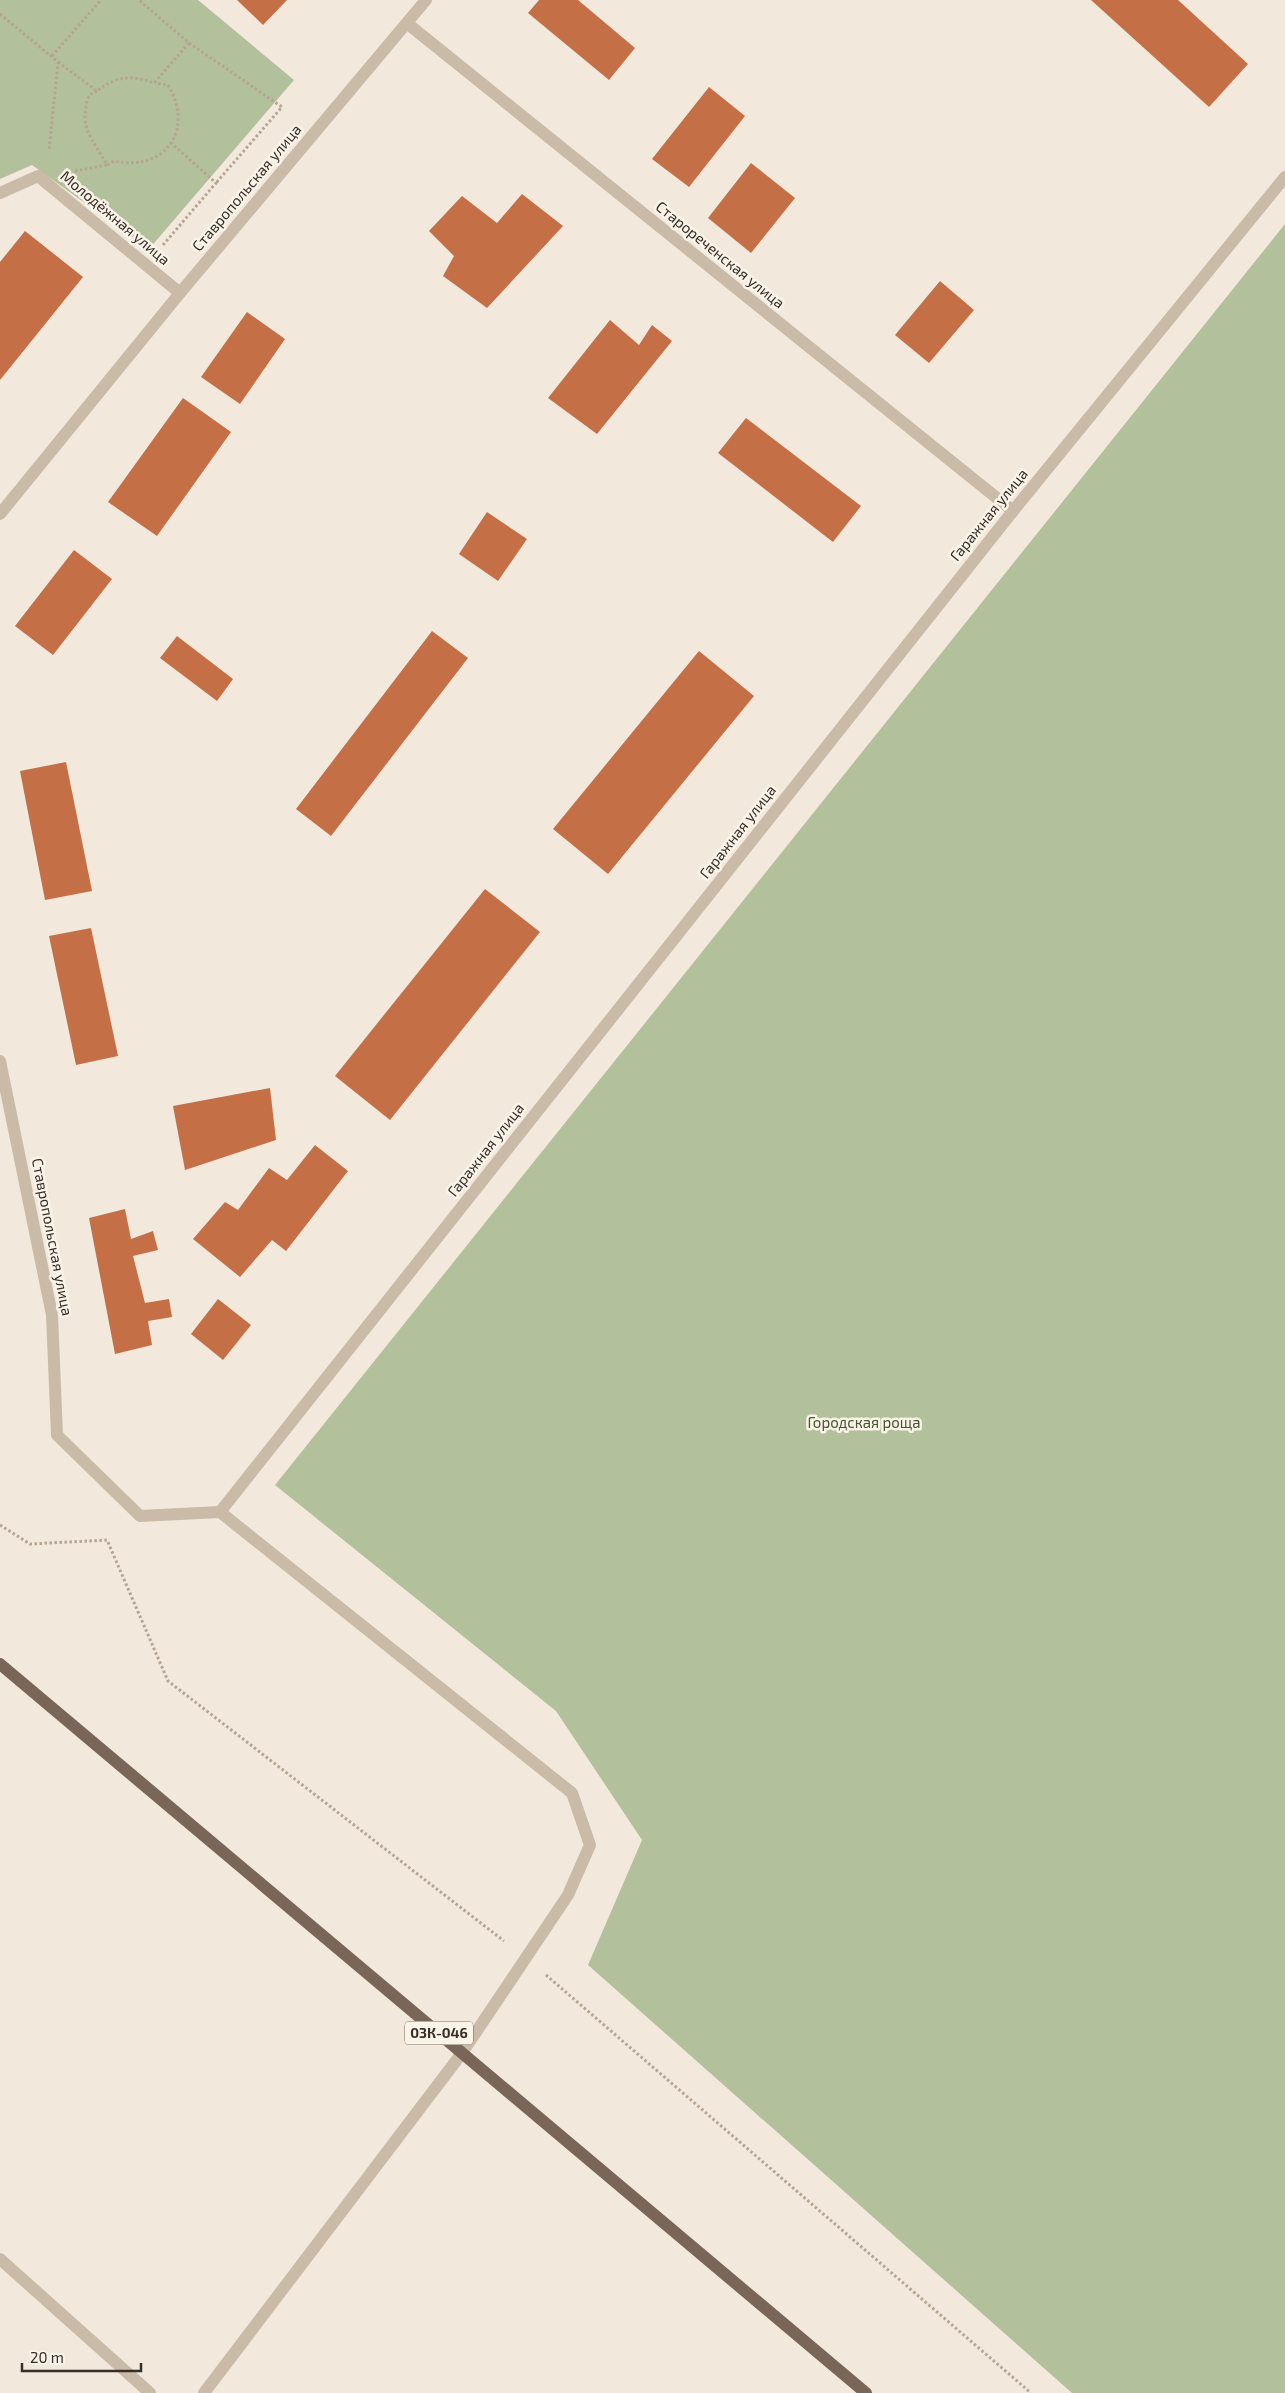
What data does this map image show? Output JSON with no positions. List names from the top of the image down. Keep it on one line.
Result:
{"streets":{"main road":["03К-046"],"street":["Ставропольская улица","Молодёжная улица","Старореченская улица","Гаражная улица"]},"crossings":[["Ставропольская улица","Молодёжная улица"],["Ставропольская улица","Старореченская улица"],["Ставропольская улица","Гаражная улица"],["Старореченская улица","Гаражная улица"]],"parks":["Городская роща"],"scale_bar":"20 m"}
